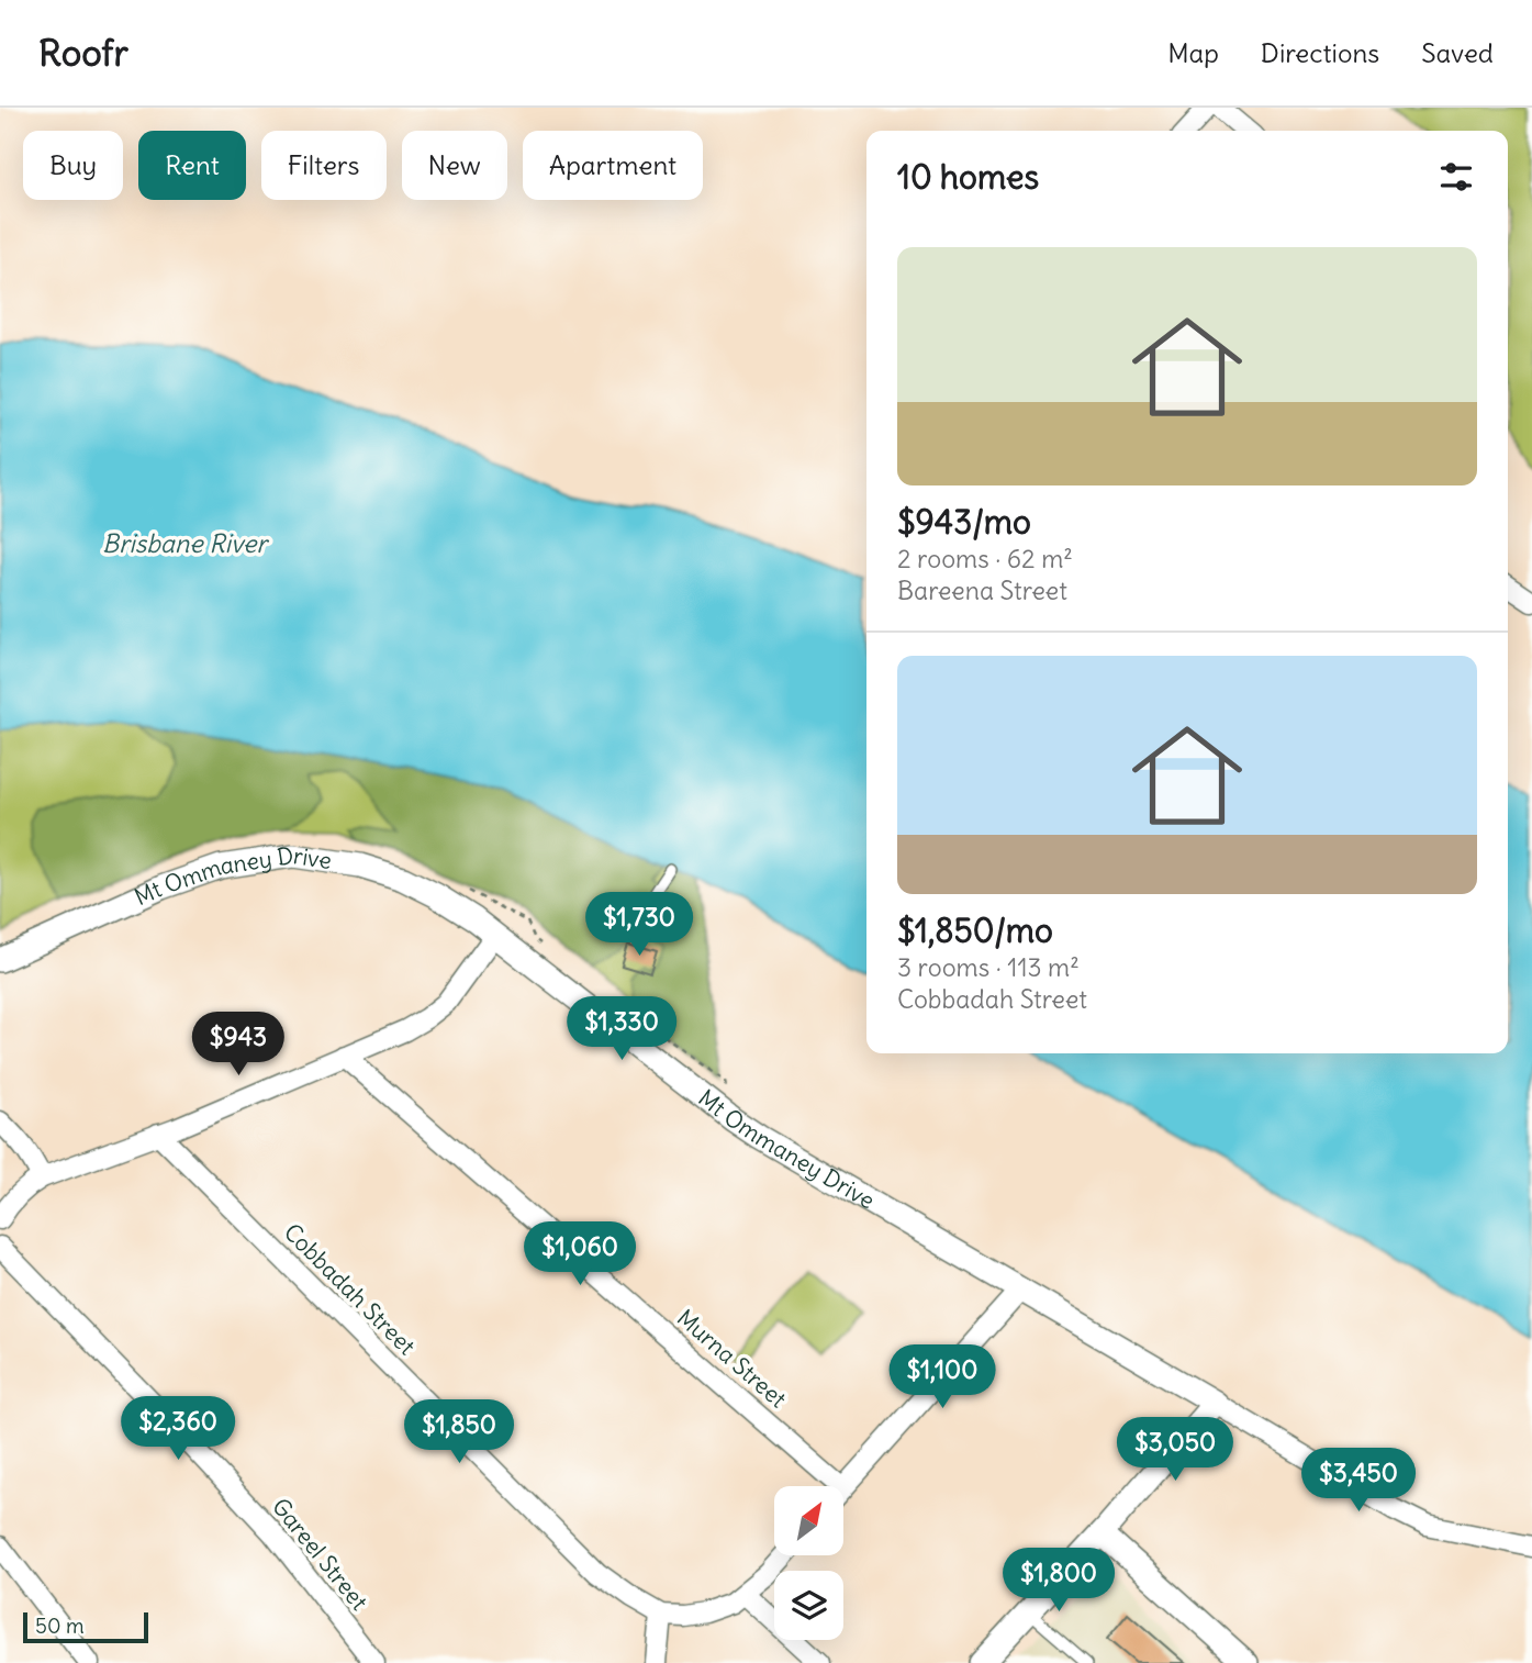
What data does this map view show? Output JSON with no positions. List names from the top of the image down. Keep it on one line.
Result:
{"streets":{"street":["Mt Ommaney Drive","Cobbadah Street","Murna Street","Gareel Street"]},"water":["Brisbane River"],"scale_bar":"50 m","north":"top right","page":{"header":"Roofr","nav":["Map","Directions","Saved"],"chip":["Buy","Rent","Filters","New","Apartment"],"heading":"10 homes","list":[{"name":"$943/mo","note":"2 rooms · 62 m² · Bareena Street"},{"name":"$1,850/mo","note":"3 rooms · 113 m² · Cobbadah Street"}],"price":["$1,730","$1,330","$943","$1,060","$1,100","$2,360","$1,850","$3,050","$3,450","$1,800"],"scale":"50 m"}}
